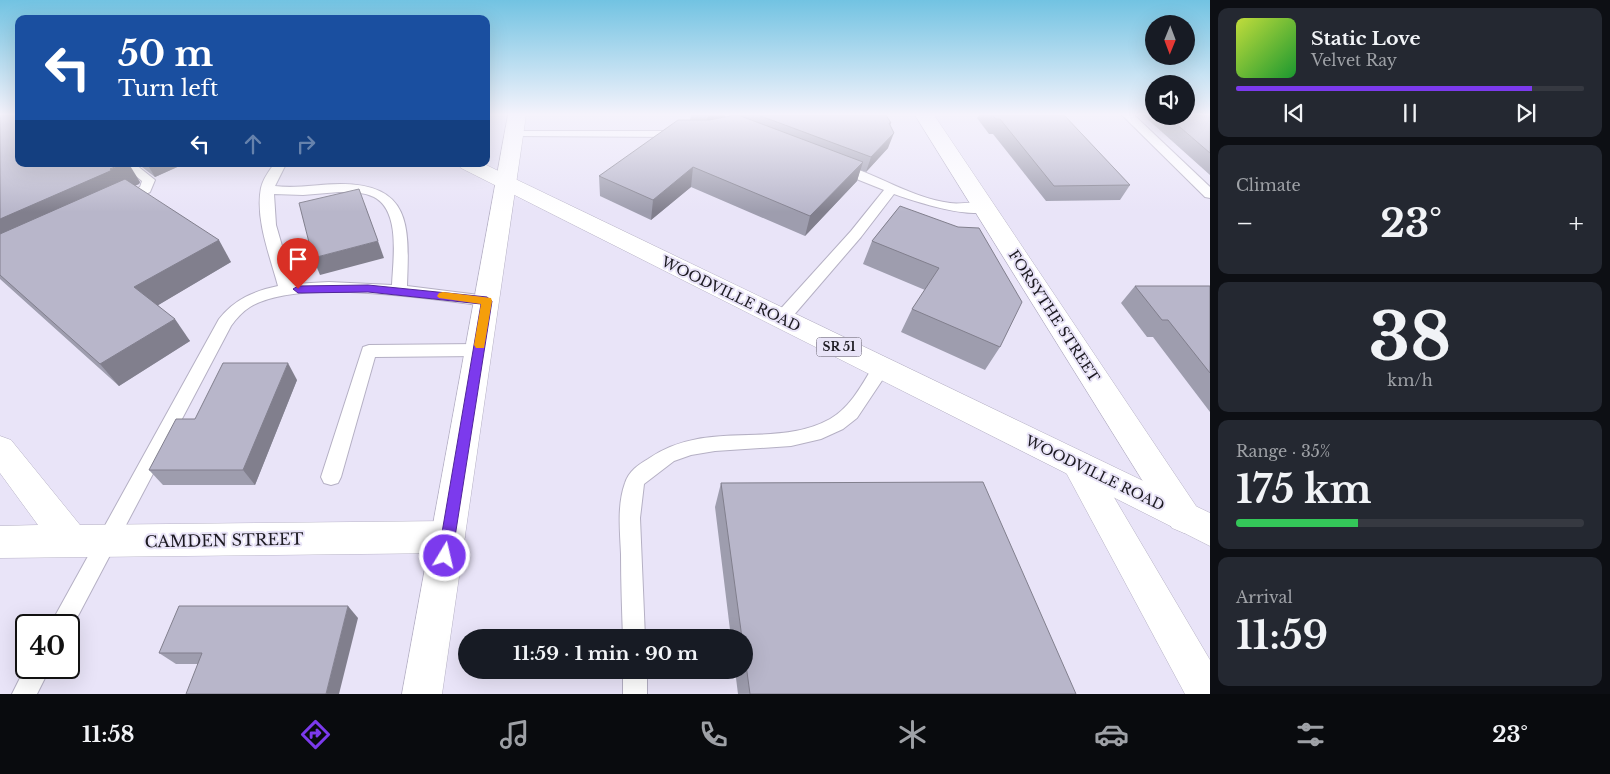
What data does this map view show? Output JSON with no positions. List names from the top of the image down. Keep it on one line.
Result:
{"streets":{"street":["WOODVILLE ROAD","FORSYTHE STREET","SR 51","CAMDEN STREET"]},"crossings":[["WOODVILLE ROAD","FORSYTHE STREET"]],"north":"bottom","page":{"turn":["50 m","Turn left"],"song":["Static Love","Velvet Ray"],"tile":["Climate",["38","km/h"],["Range · 35%","175 km"],["Arrival","11:59"]],"heat":["−","23°","+"],"limit":"40","trip":"11:59 · 1 min · 90 m","tabs":["11:58","23°"]}}
